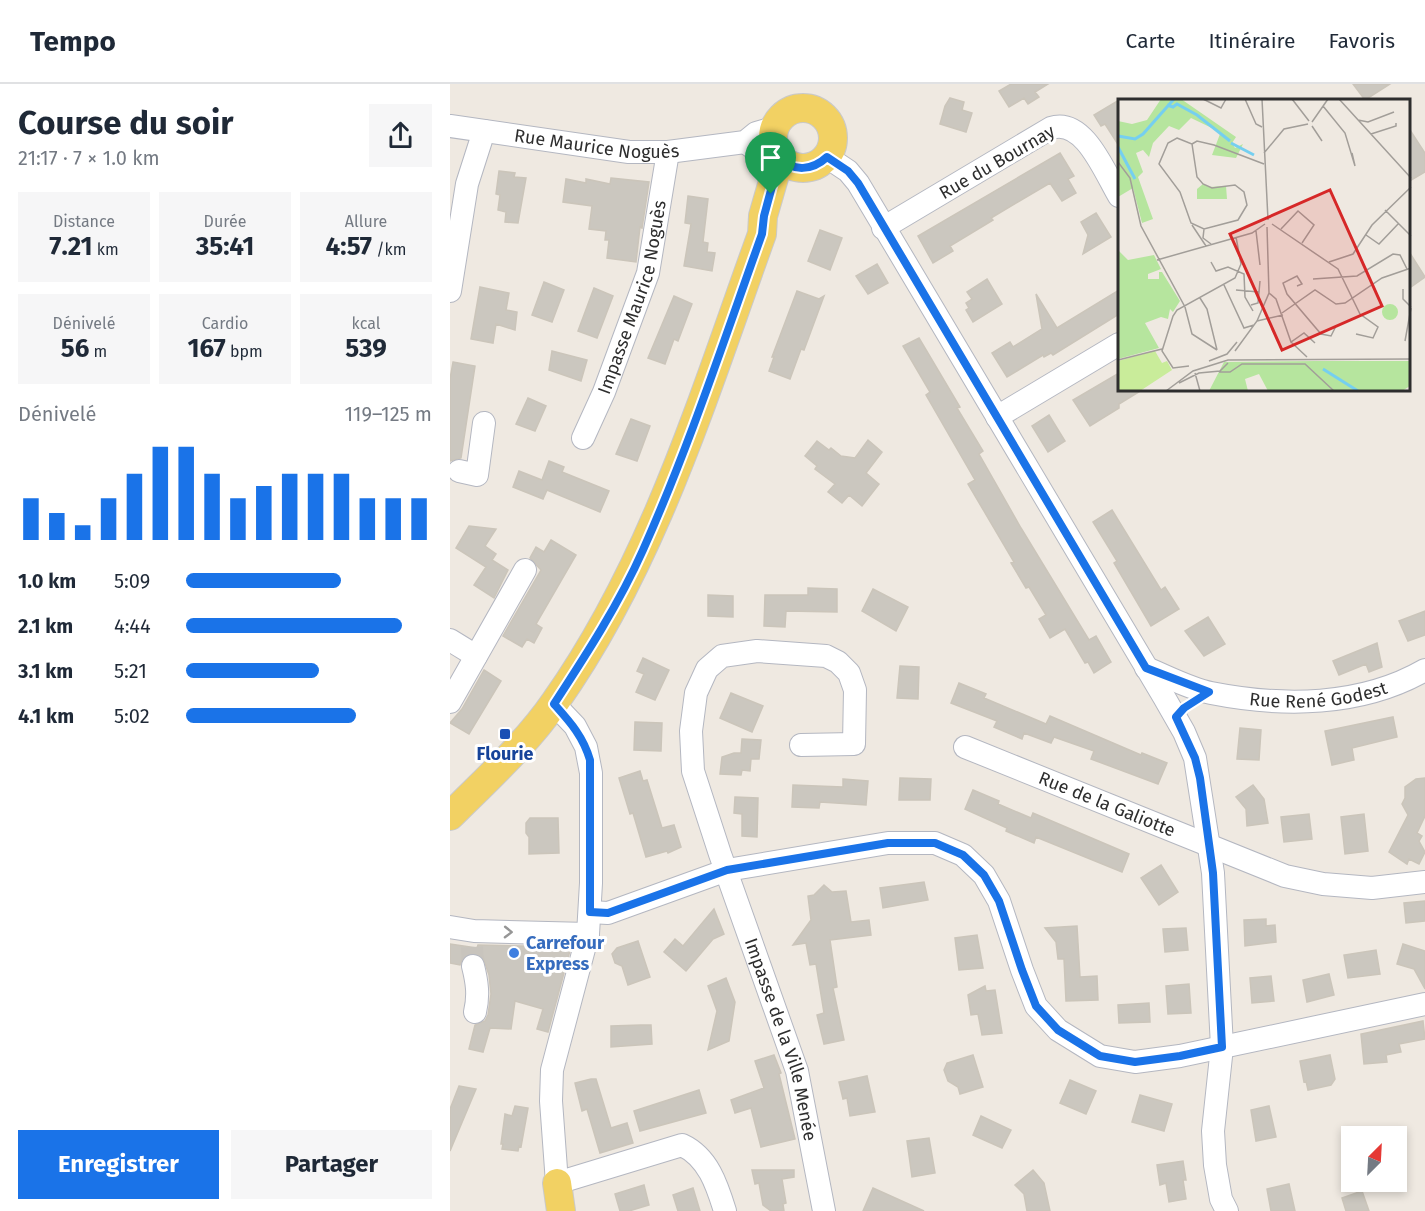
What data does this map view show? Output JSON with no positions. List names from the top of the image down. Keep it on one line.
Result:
{"streets":{"street":["Rue Maurice Noguès","Rue du Bournay","Impasse Maurice Noguès","Rue René Godest","Rue de la Galiotte","Impasse de la Ville Menée"]},"crossings":[["Rue Maurice Noguès","Impasse Maurice Noguès"]],"places":{"transit":["Flourie"],"other":["Carrefour Express"]},"north":"top right","page":{"header":"Tempo","nav":["Carte","Itinéraire","Favoris"],"heading":["Course du soir","21:17 · 7 × 1.0 km"],"stats":[["Distance","7.21 km"],["Durée","35:41"],["Allure","4:57 /km"],["Dénivelé","56 m"],["Cardio","167 bpm"],["kcal","539"]],"chart":["Dénivelé","119–125 m"],"list":[{"name":"1.0 km","note":"5:09"},{"name":"2.1 km","note":"4:44"},{"name":"3.1 km","note":"5:21"},{"name":"4.1 km","note":"5:02"}],"buttons":["Enregistrer","Partager"]}}
